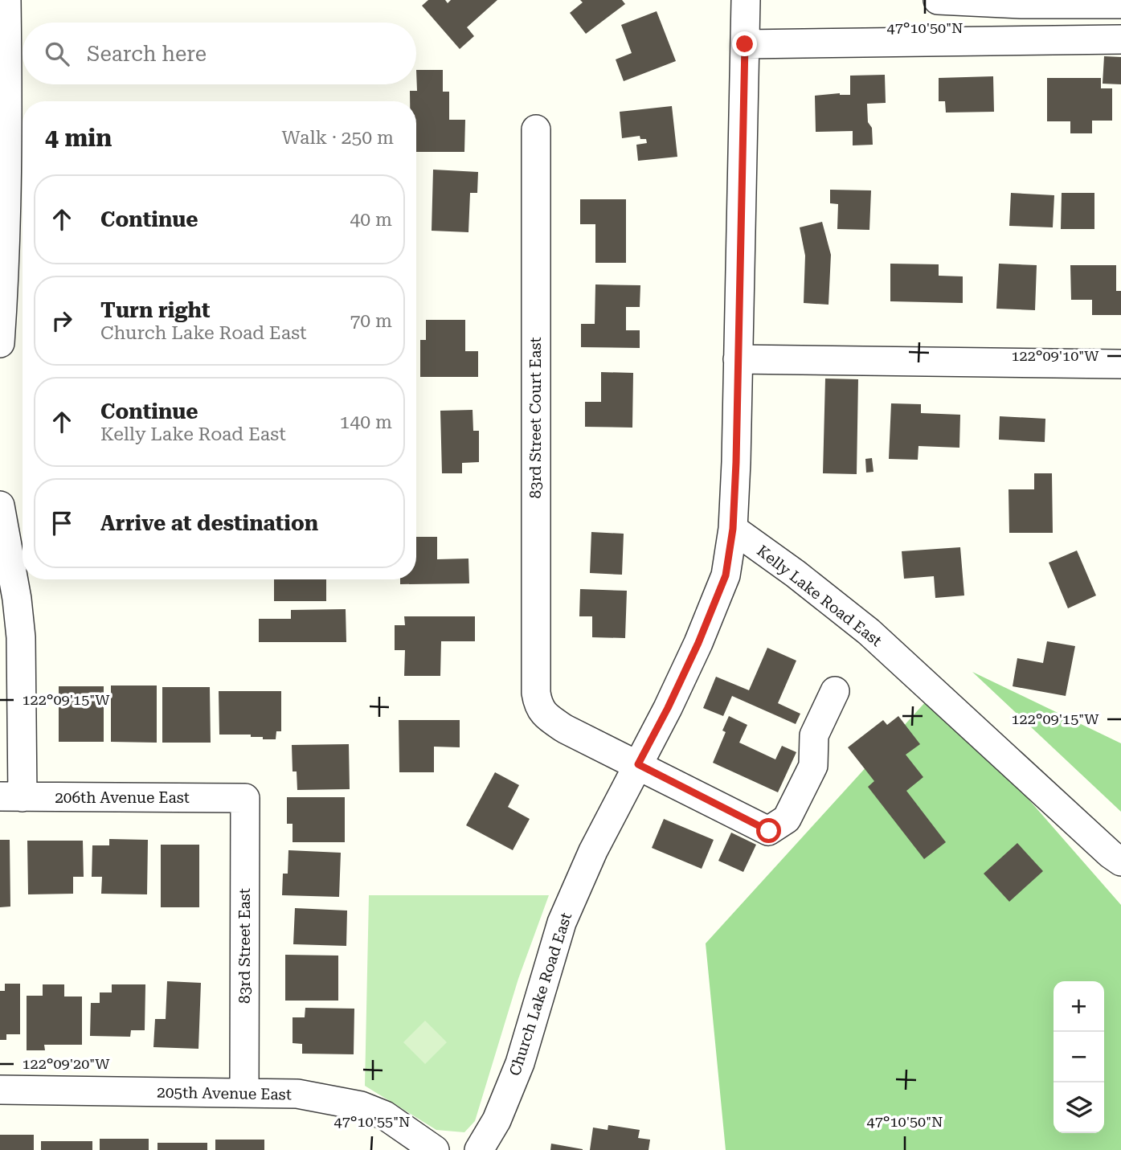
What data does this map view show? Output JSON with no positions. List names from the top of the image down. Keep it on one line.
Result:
{"streets":{"street":["83rd Street Court East","Kelly Lake Road East","206th Avenue East","83rd Street East","Church Lake Road East","205th Avenue East"]},"crossings":[["83rd Street Court East","Church Lake Road East"],["Kelly Lake Road East","Church Lake Road East"],["206th Avenue East","83rd Street East"],["83rd Street East","205th Avenue East"]],"page":{"search":"Search here","heading":["4 min","Walk · 250 m"],"list":[["Continue","40 m"],["Turn right","Church Lake Road East","70 m"],["Continue","Kelly Lake Road East","140 m"],"Arrive at destination"],"map_buttons":["+","−"]},"coordinates":["47°10'50\"N","122°09'10\"W","122°09'15\"W","122°09'20\"W","47°10'55\"N"]}
